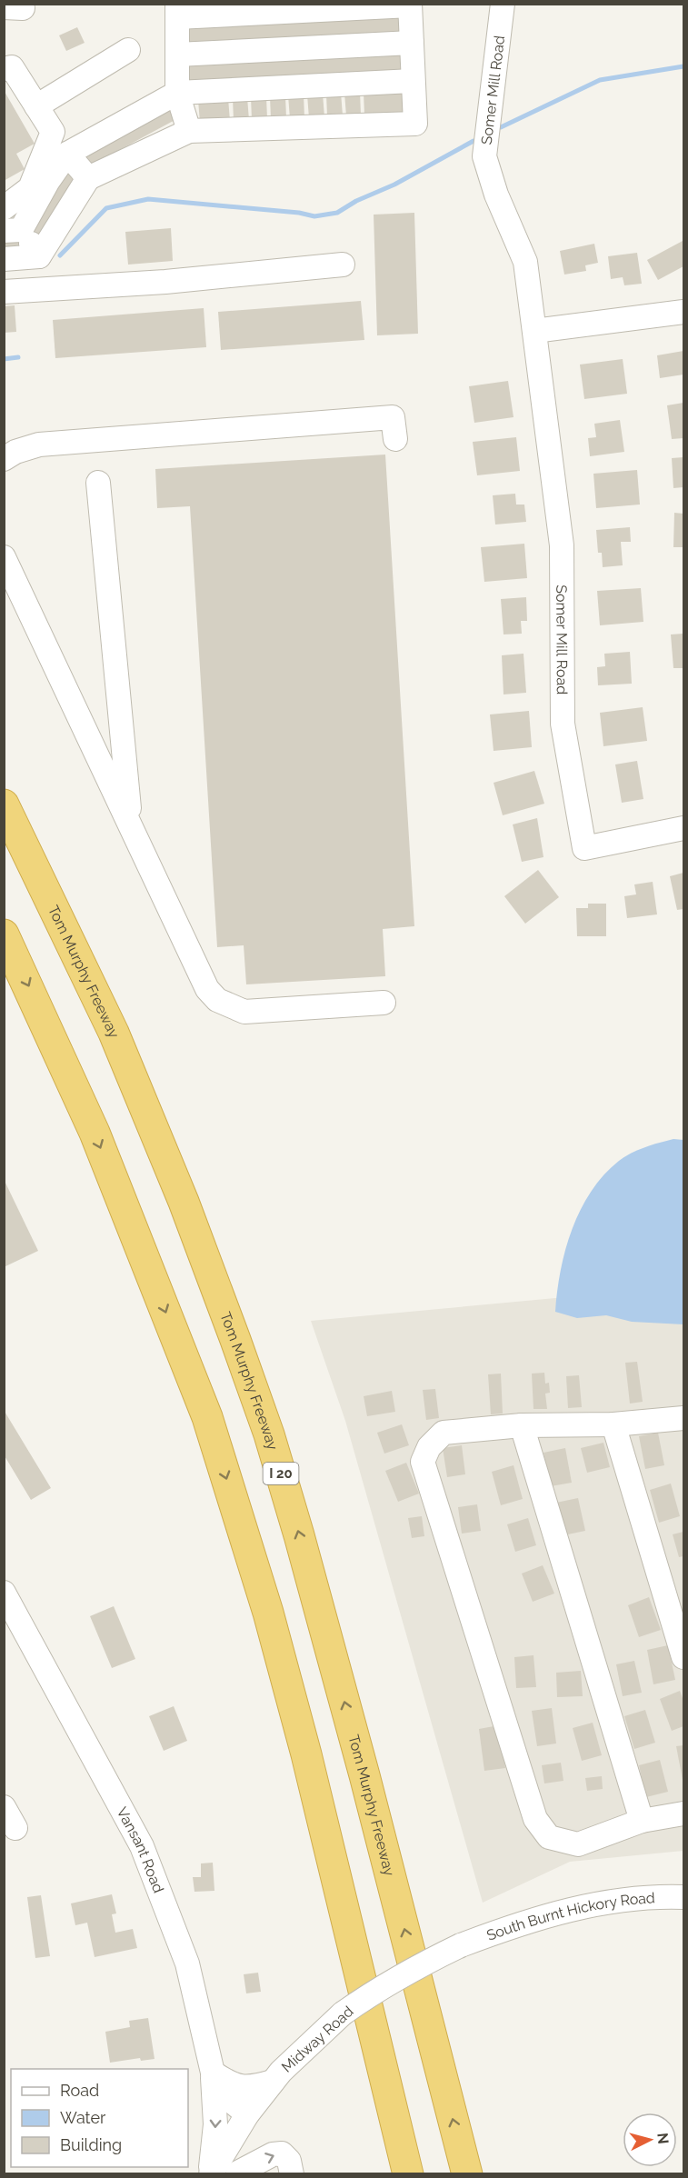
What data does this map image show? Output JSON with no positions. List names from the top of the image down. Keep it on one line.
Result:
{"streets":{"highway":["Tom Murphy Freeway","I 20"],"street":["Somer Mill Road","Vansant Road","South Burnt Hickory Road","Midway Road"]},"crossings":[["Vansant Road","Midway Road"],["South Burnt Hickory Road","Midway Road"]],"legend":["Road","Water","Building"],"north":"right"}
